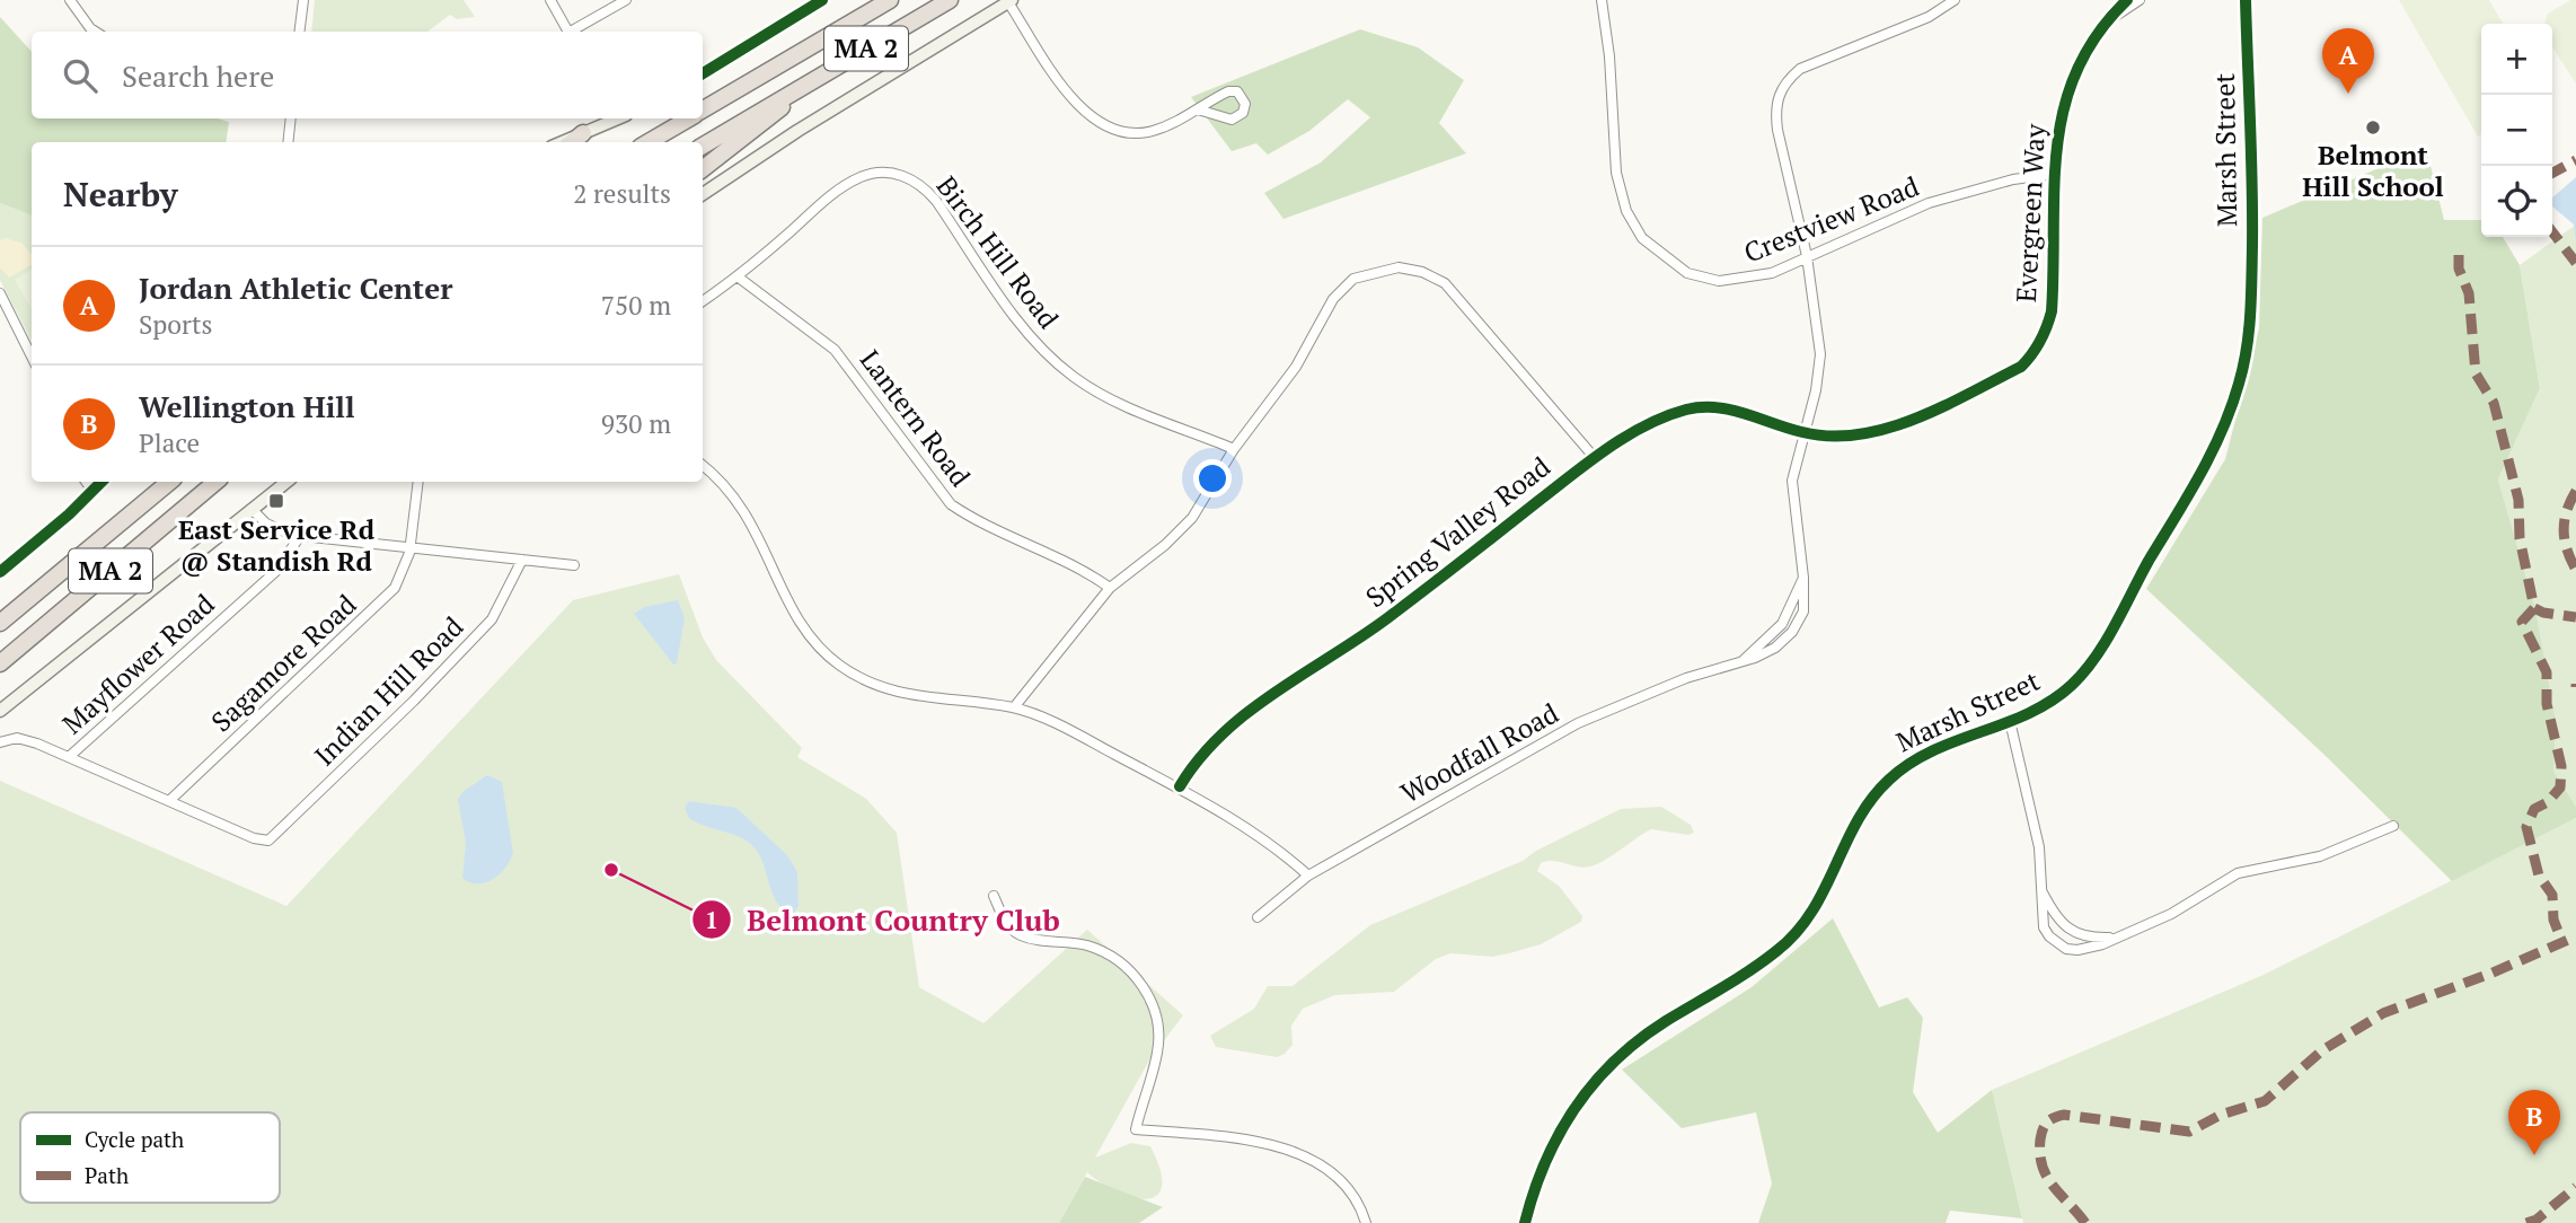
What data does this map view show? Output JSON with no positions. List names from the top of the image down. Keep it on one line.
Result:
{"streets":{"highway":["MA 2"],"street":["Marsh Street","Evergreen Way","Crestview Road","Birch Hill Road","Lantern Road","Spring Valley Road","Sagamore Road","Mayflower Road","Indian Hill Road","Woodfall Road"]},"crossings":[["Evergreen Way","Crestview Road"],["Evergreen Way","Spring Valley Road"],["Evergreen Way","Woodfall Road"],["Crestview Road","Woodfall Road"],["Birch Hill Road","Lantern Road"],["Spring Valley Road","Woodfall Road"],["Sagamore Road","Indian Hill Road"]],"places":{"other":["Belmont Hill School","Belmont Country Club"],"transit":["East Service Rd @ Standish Rd"]},"legend":["Cycle path","Path"],"page":{"map_buttons":["+","−"],"pins":["A","B"],"search":"Search here","heading":["Nearby","2 results"],"list":[{"mark":"A","name":"Jordan Athletic Center","note":"Sports","value":"750 m"},{"mark":"B","name":"Wellington Hill","note":"Place","value":"930 m"}]}}
